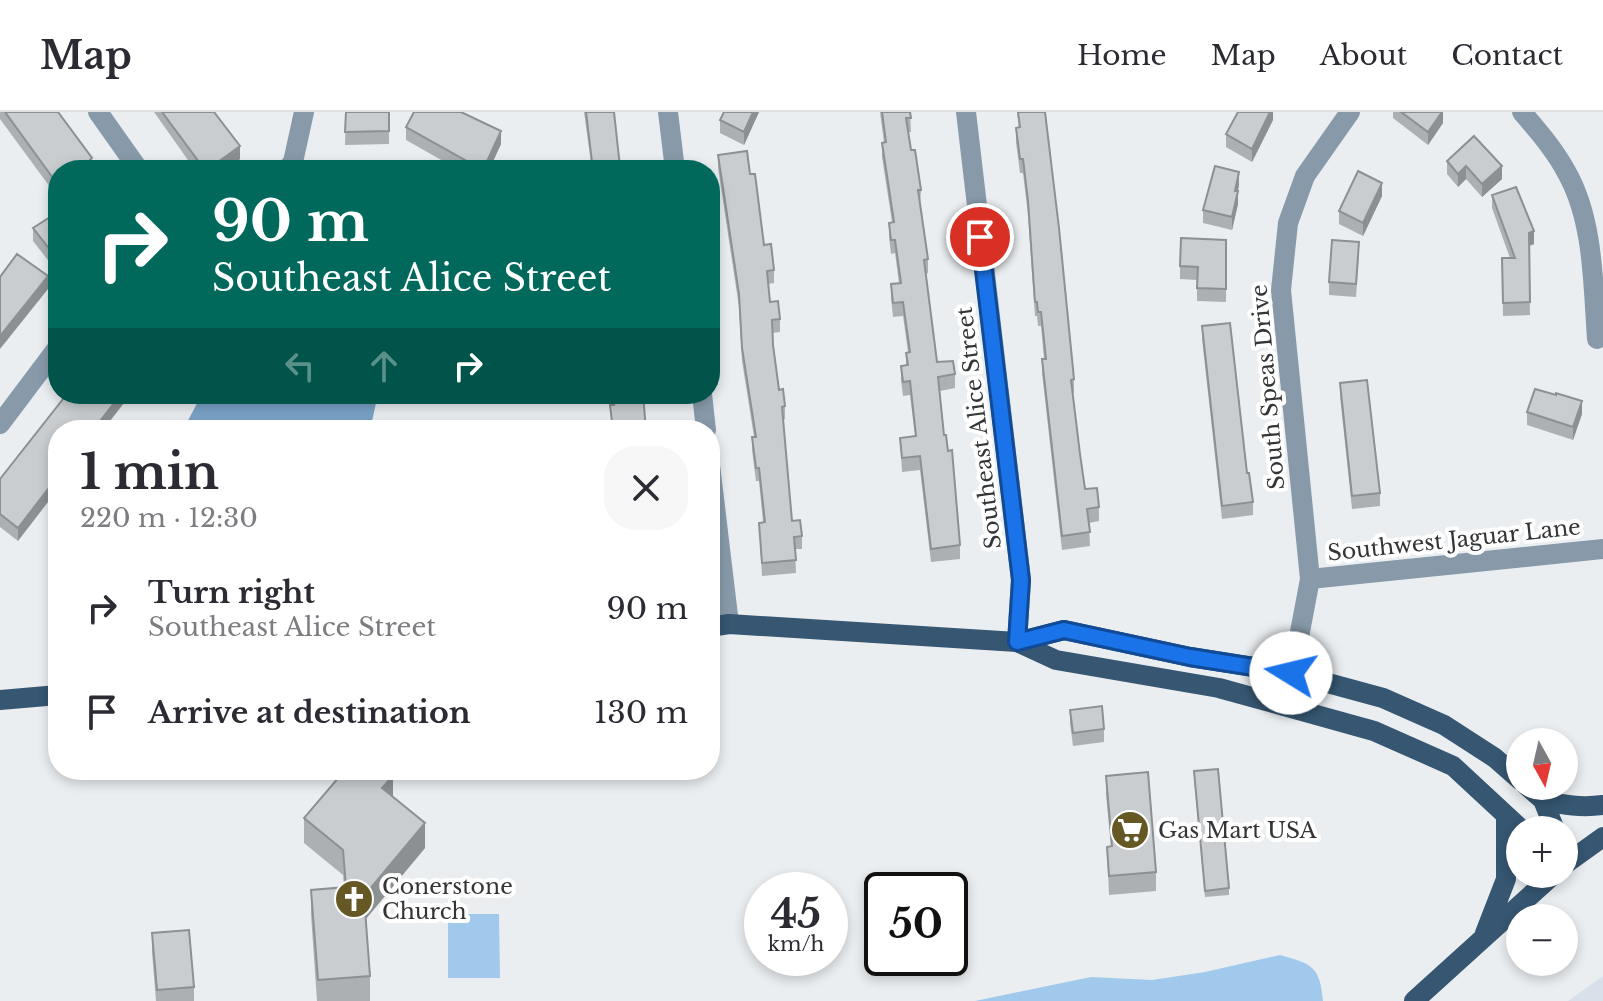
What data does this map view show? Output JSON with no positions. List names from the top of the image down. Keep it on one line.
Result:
{"streets":{"street":["South Speas Drive","Southeast Alice Street","Southwest Jaguar Lane"]},"crossings":[["South Speas Drive","Southwest Jaguar Lane"]],"places":{"supermarket":["Gas Mart USA"],"church":["Conerstone Church"]},"north":"bottom","page":{"header":"Map","nav":["Home","Map","About","Contact"],"turn":["90 m","Southeast Alice Street"],"heading":["1 min","220 m · 12:30"],"list":[{"name":"Turn right","note":"Southeast Alice Street","value":"90 m"},{"name":"Arrive at destination","value":"130 m"}],"map_buttons":["+","−"],"speed":"45 km/h","limit":"50"}}
